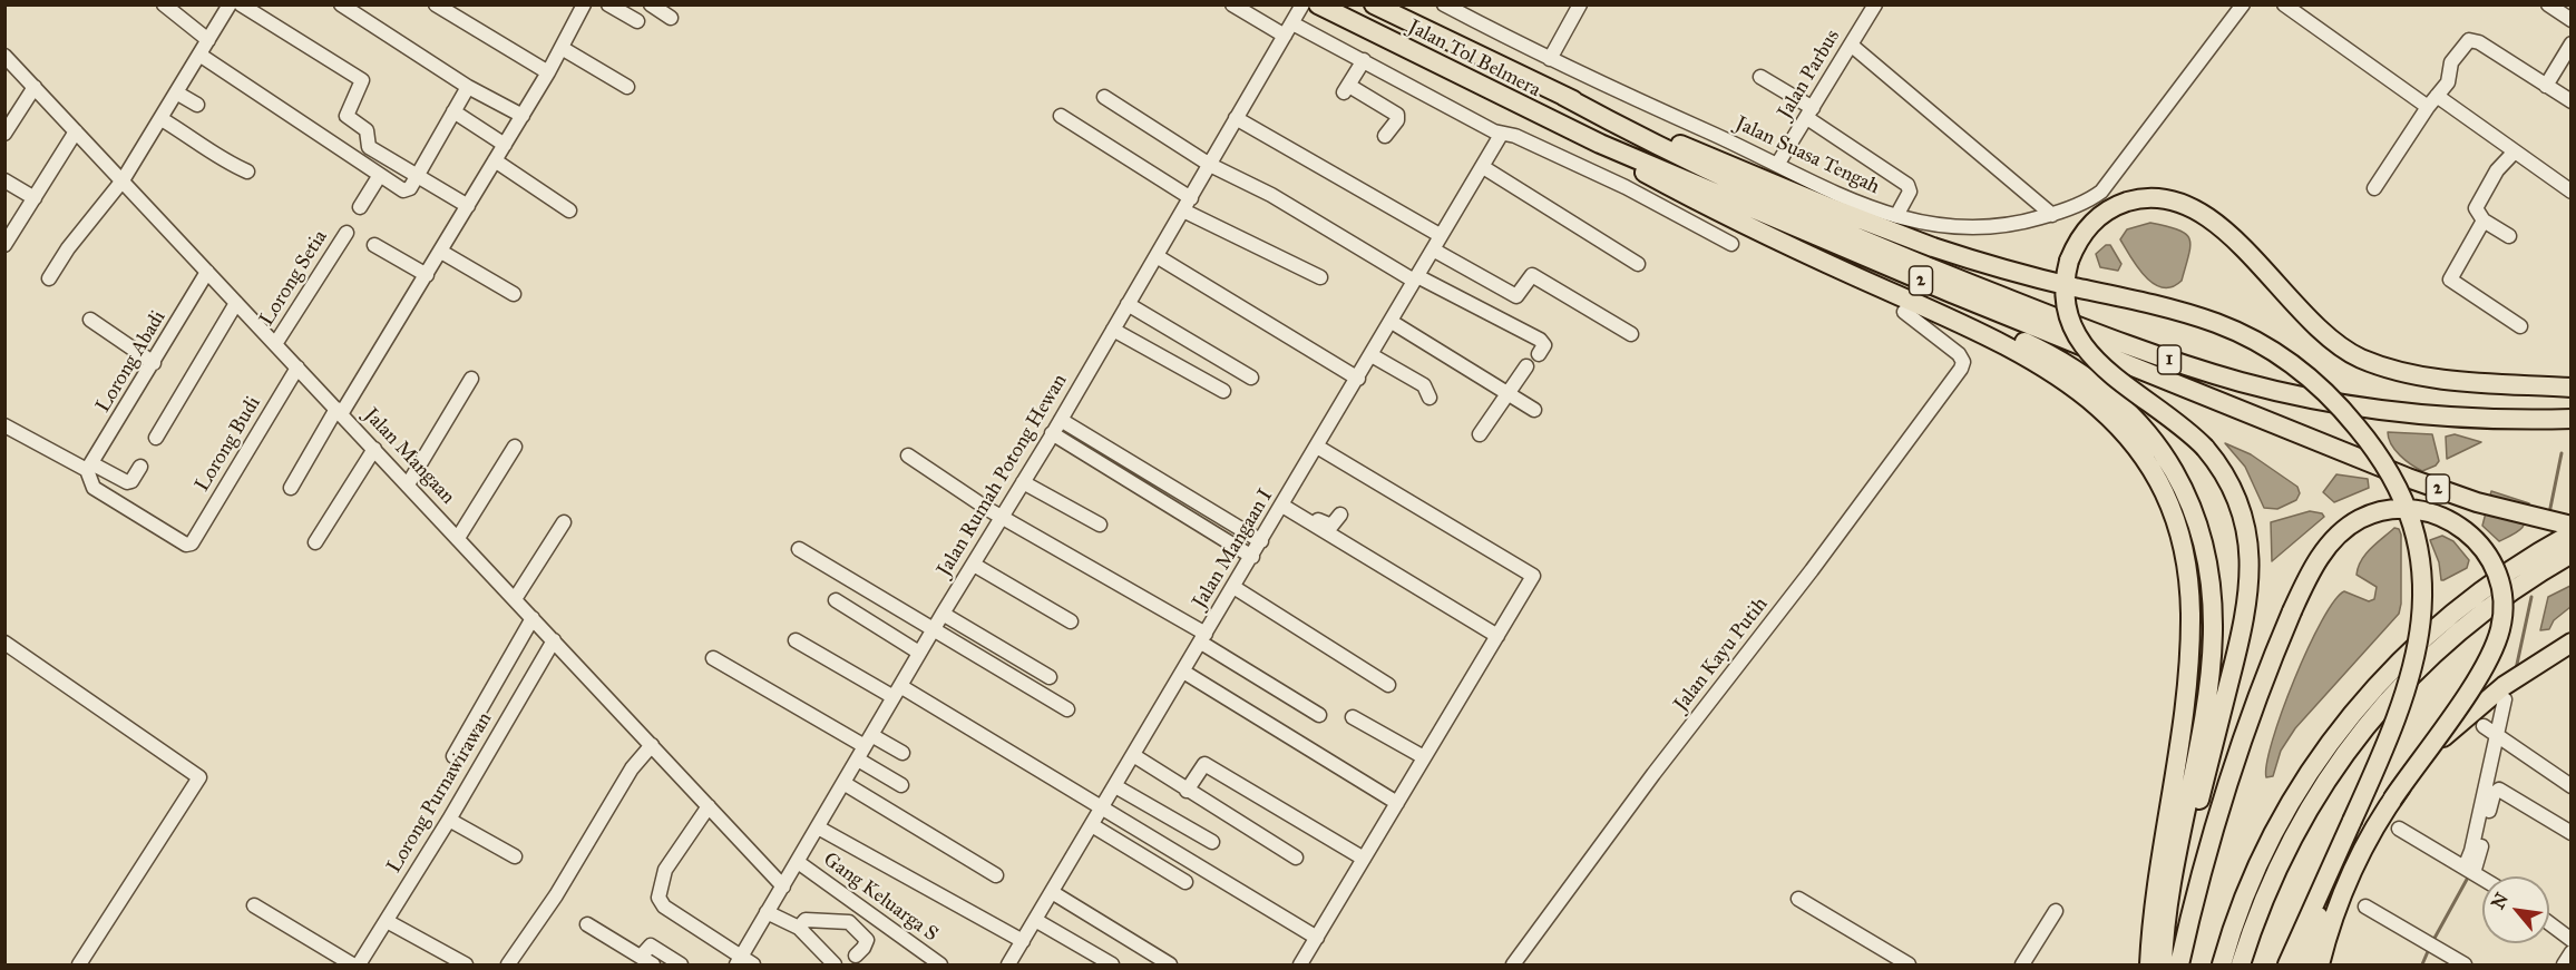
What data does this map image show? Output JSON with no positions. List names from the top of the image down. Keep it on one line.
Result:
{"streets":{"highway":["Jalan Tol Belmera","2","1"],"street":["Jalan Parbus","Jalan Suasa Tengah","Lorong Setia","Lorong Abadi","Lorong Budi","Jalan Mangaan","Jalan Rumah Potong Hewan","Jalan Mangaan I","Jalan Kayu Putih","Lorong Purnawirawan","Gang Keluarga S"]},"crossings":[["Jalan Tol Belmera","2"],["Jalan Tol Belmera","1"],["Jalan Parbus","Jalan Suasa Tengah"],["Lorong Setia","Jalan Mangaan"],["Lorong Abadi","Lorong Budi"],["Lorong Abadi","Jalan Mangaan"],["Lorong Budi","Jalan Mangaan"],["Jalan Mangaan","Jalan Rumah Potong Hewan"],["Jalan Mangaan","Lorong Purnawirawan"],["Jalan Rumah Potong Hewan","Gang Keluarga S"]],"north":"top left"}
